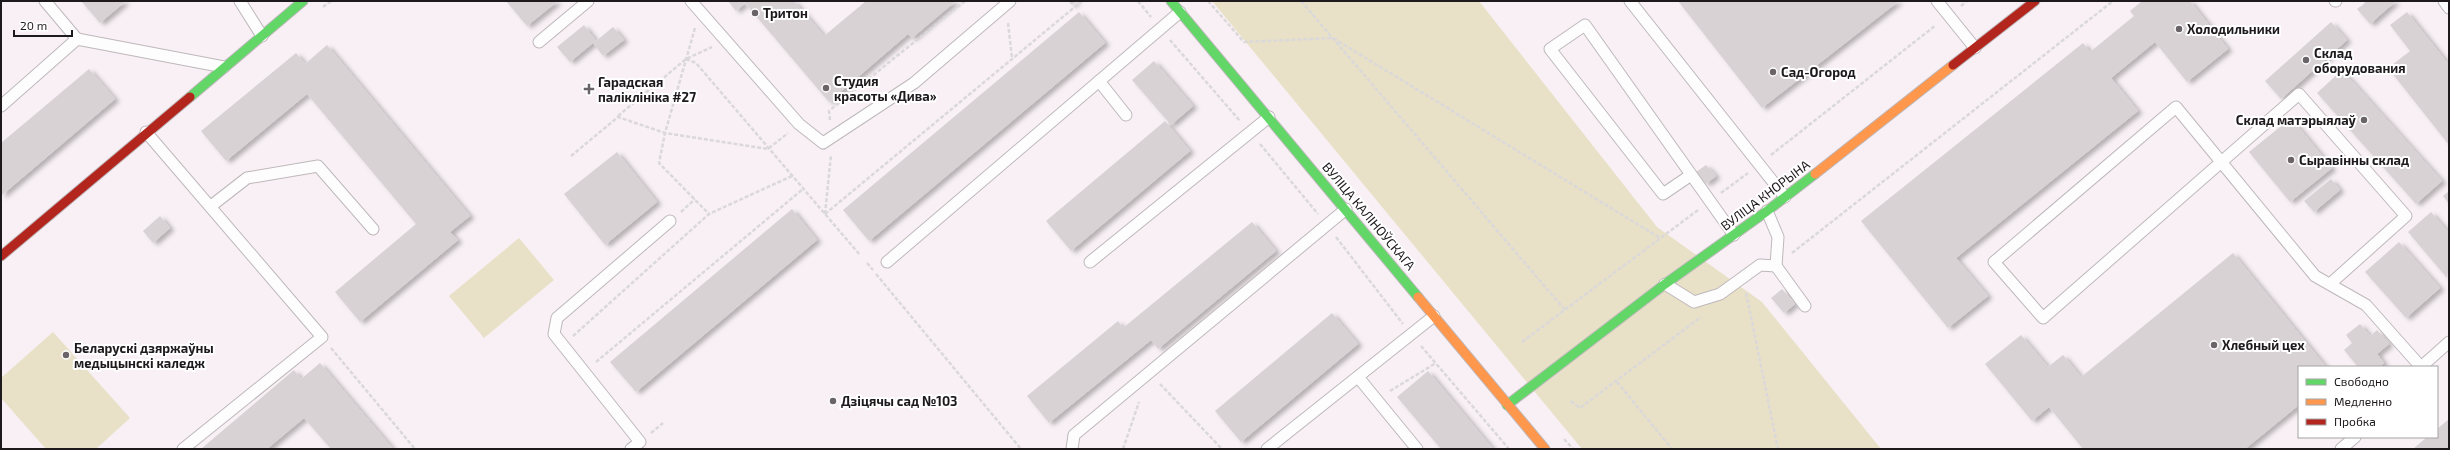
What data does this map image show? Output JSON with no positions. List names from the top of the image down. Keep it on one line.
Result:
{"streets":{"main road":["ВУЛІЦА КНОРЫНА","ВУЛІЦА КАЛІНОЎСКАГА"]},"crossings":[["ВУЛІЦА КНОРЫНА","ВУЛІЦА КАЛІНОЎСКАГА"]],"places":{"other":["Тритон","Холодильники","Склад оборудования","Сад-Огород","Студия красоты «Дива»","Склад матэрыялаў","Сыравінны склад","Хлебный цех","Беларускі дзяржаўны медыцынскі каледж","Дзіцячы сад №103"],"health":["Гарадская паліклініка #27"]},"legend":["Свободно","Медленно","Пробка"],"scale_bar":"20 m"}
